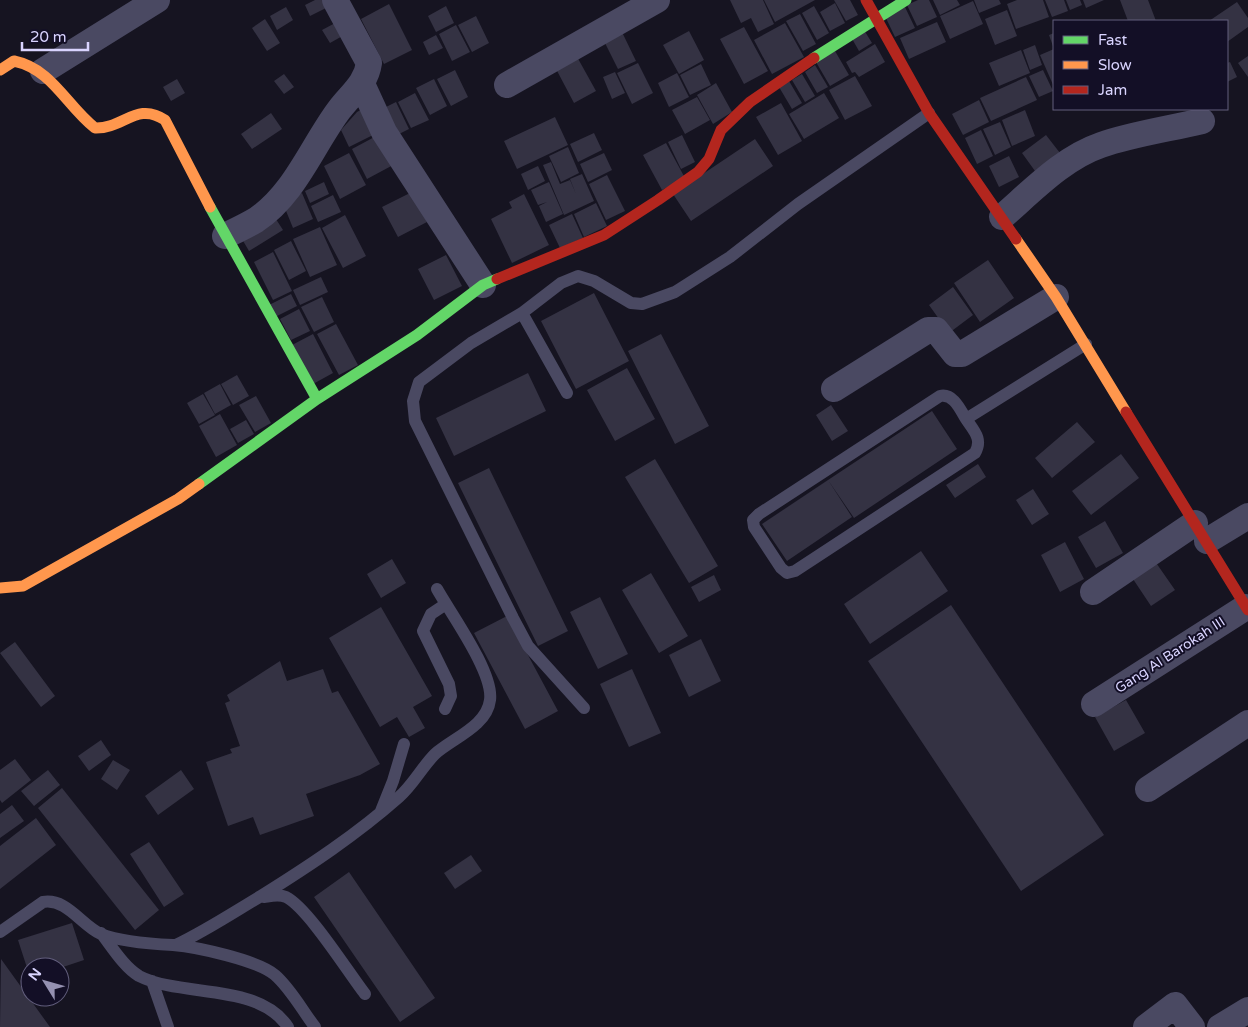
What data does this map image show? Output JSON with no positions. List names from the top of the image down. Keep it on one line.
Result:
{"streets":{"street":["Gang Al Barokah III"]},"legend":["Fast","Slow","Jam"],"scale_bar":"20 m","north":"top left"}
